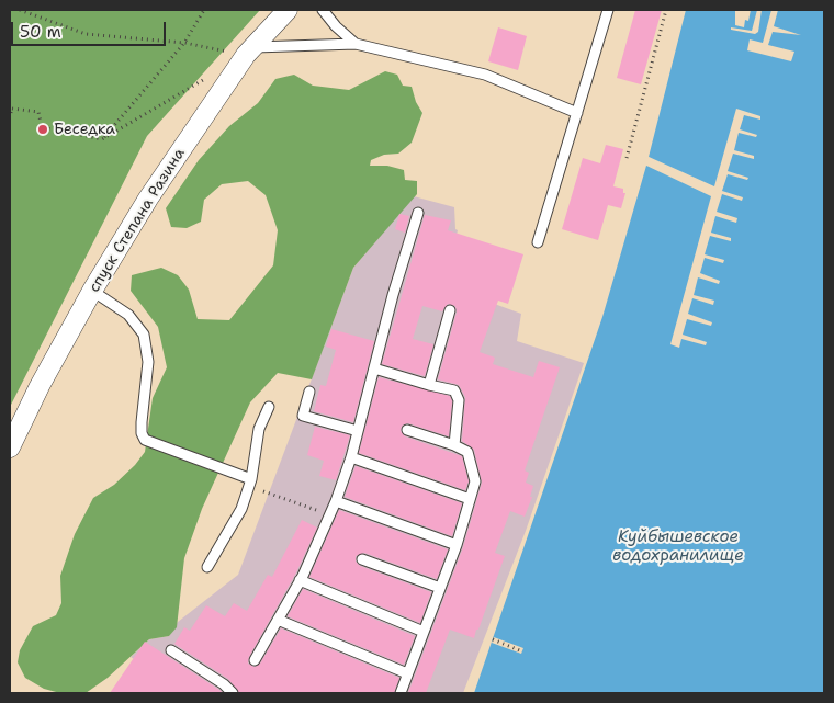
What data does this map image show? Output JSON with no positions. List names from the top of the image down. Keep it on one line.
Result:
{"streets":{"street":["спуск Степана Разина"]},"water":["Куйбышевское водохранилище"],"places":["Беседка"],"scale_bar":"50 m"}
